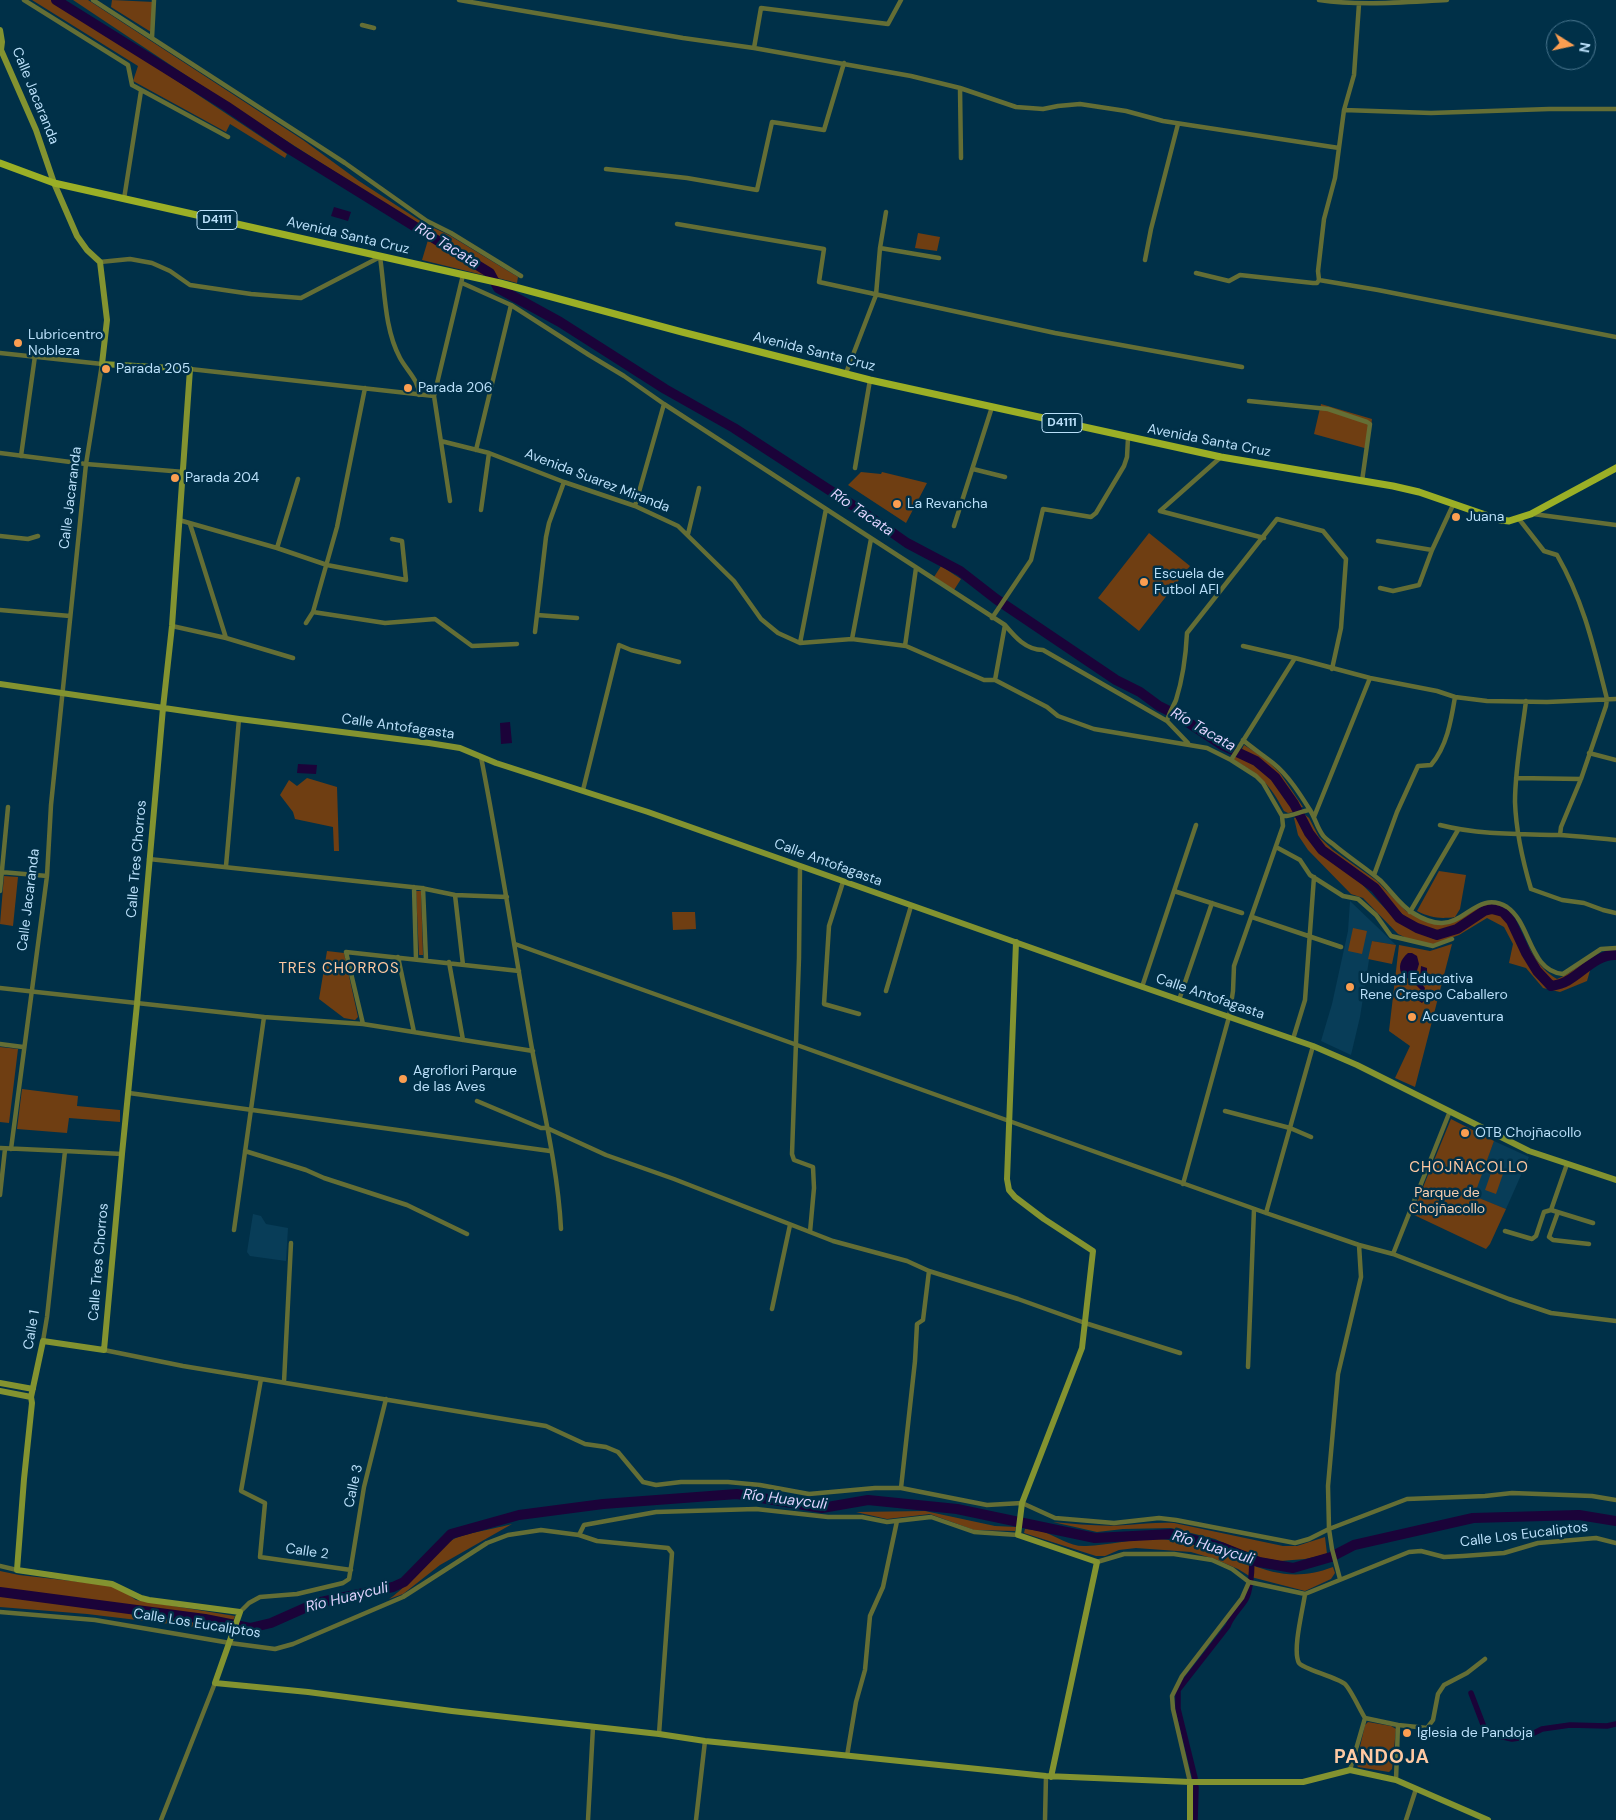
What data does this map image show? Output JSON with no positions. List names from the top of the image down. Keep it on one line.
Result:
{"streets":{"main road":["Calle Jacaranda","D4111","Avenida Santa Cruz","Calle Antofagasta","Calle Tres Chorros","Calle 1"],"street":["Avenida Suarez Miranda","Calle 3","Calle Los Eucaliptos","Calle 2"]},"crossings":[["Calle Jacaranda","Avenida Santa Cruz"],["Calle Jacaranda","Calle Antofagasta"],["Calle Antofagasta","Calle Tres Chorros"],["Calle 3","Calle 2"]],"districts":["TRES CHORROS","CHOJÑACOLLO","PANDOJA"],"water":["Río Tacata","Río Huayculi"],"parks":["Parque de Chojñacollo"],"places":["Lubricentro Nobleza","Parada 205","Parada 206","Parada 204","La Revancha","Juana","Escuela de Futbol AFI","Unidad Educativa Rene Crespo Caballero","Acuaventura","Agroflori Parque de las Aves","OTB Chojñacollo","Iglesia de Pandoja"],"north":"right"}
